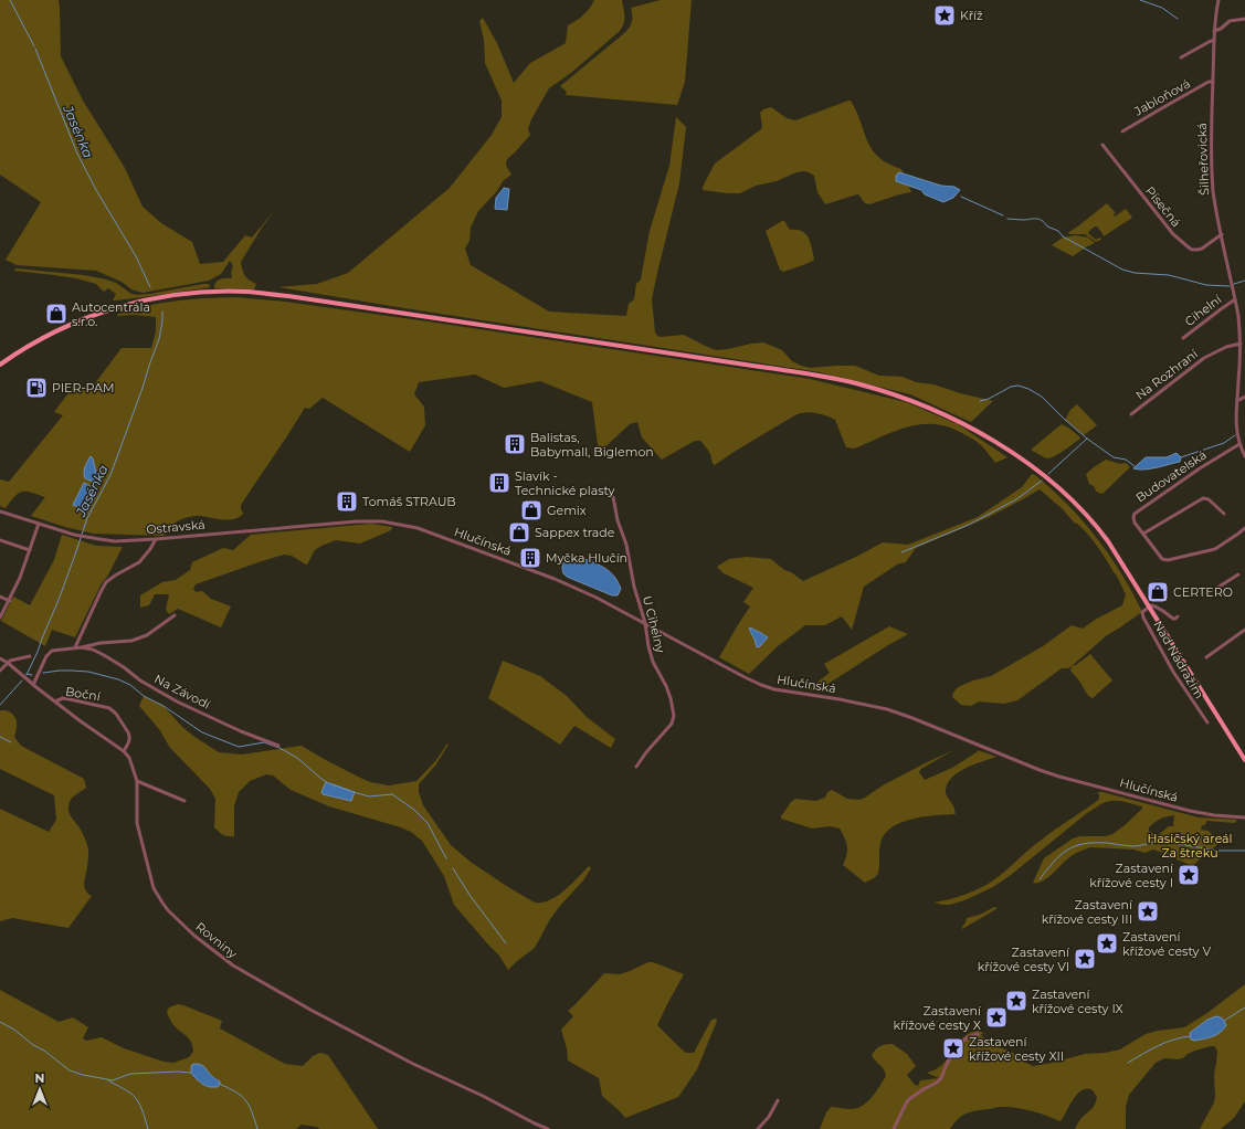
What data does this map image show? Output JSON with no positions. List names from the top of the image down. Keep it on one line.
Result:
{"streets":{"street":["Jabloňová","Šilheřovická","Písečná","Cihelní","Na Rozhraní","Budovatelská","Ostravská","Hlučínská","U Cihelny","Nad Nádražím","Na Závodí","Boční","Rovniny"]},"crossings":[["Jabloňová","Šilheřovická"],["Šilheřovická","Písečná"],["Šilheřovická","Cihelní"],["Šilheřovická","Na Rozhraní"],["Šilheřovická","Budovatelská"],["Ostravská","Hlučínská"],["Hlučínská","U Cihelny"],["Na Závodí","Rovniny"],["Boční","Rovniny"]],"water":["Jasénka"],"parks":["Hasičský areál Za štreku"],"places":{"place":["Kříž","Zastavení křížové cesty I","Zastavení křížové cesty III","Zastavení křížové cesty V","Zastavení křížové cesty VI","Zastavení křížové cesty IX","Zastavení křížové cesty X","Zastavení křížové cesty XII"],"shop":["Autocentrála s.r.o.","Gemix","Sappex trade","CERTERO"],"fuel station":["PIER-PAM"],"building":["Balistas, Babymall, Biglemon","Slavík - Technické plasty","Tomáš STRAUB","Myčka Hlučín"]},"north":"top"}
